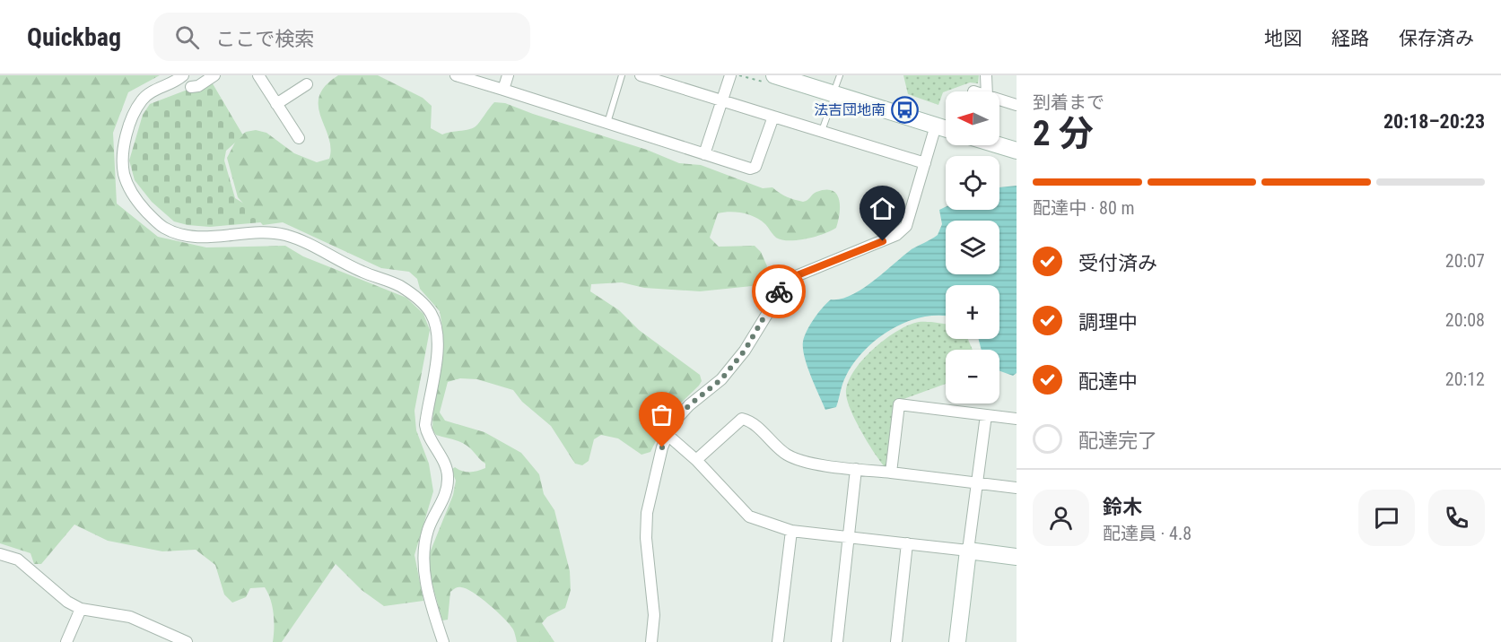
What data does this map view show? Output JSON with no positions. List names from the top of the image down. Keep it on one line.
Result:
{"places":{"bus stop":["法吉団地南"]},"north":"left","page":{"header":"Quickbag","search":"ここで検索","nav":["地図","経路","保存済み"],"heading":["2 分","到着まで","20:18–20:23"],"panel":["鈴木","配達員 · 4.8"],"map_buttons":["+","−"],"bar":"配達中 · 80 m","list":[["受付済み","20:07"],["調理中","20:08"],["配達中","20:12"],"配達完了"]}}
